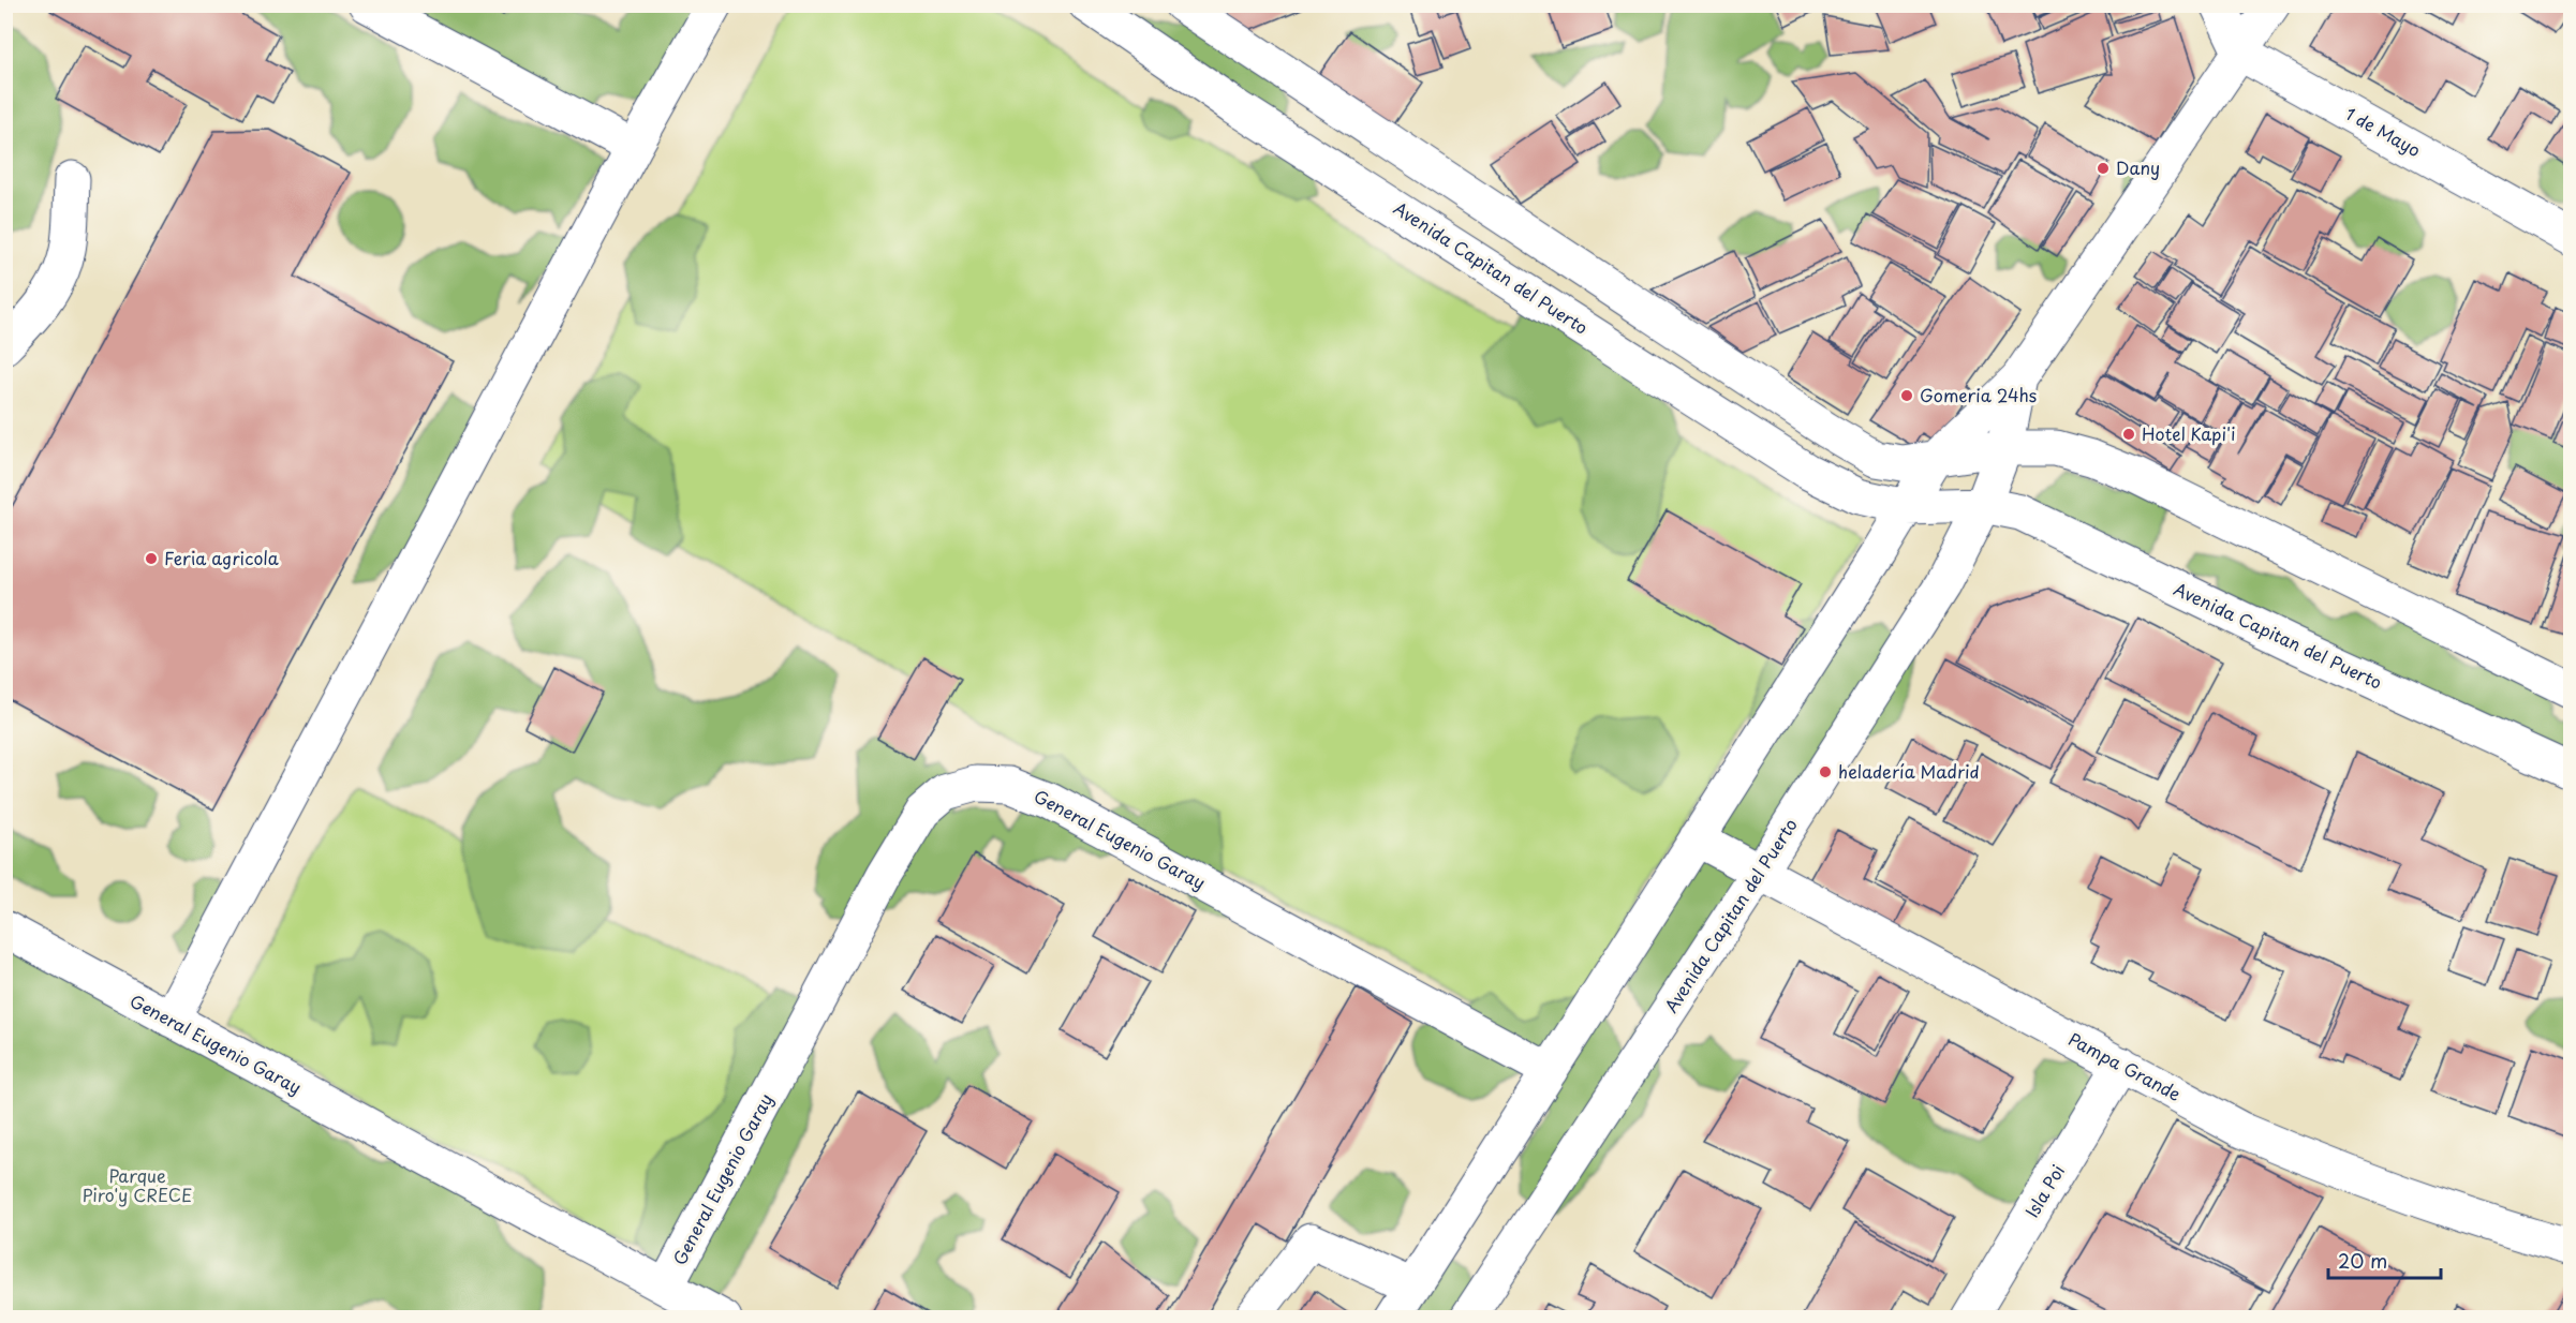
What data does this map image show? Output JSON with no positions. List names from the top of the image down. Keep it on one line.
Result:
{"streets":{"street":["1 de Mayo","Avenida Capitan del Puerto","General Eugenio Garay","Pampa Grande","Isla Poi"]},"crossings":[["1 de Mayo","Avenida Capitan del Puerto"],["Avenida Capitan del Puerto","General Eugenio Garay"],["Avenida Capitan del Puerto","Pampa Grande"],["Pampa Grande","Isla Poi"]],"parks":["Parque Piro'y CRECE"],"places":["Dany","Gomeria 24hs","Hotel Kapi'i","Feria agricola","heladería Madrid"],"scale_bar":"20 m"}
